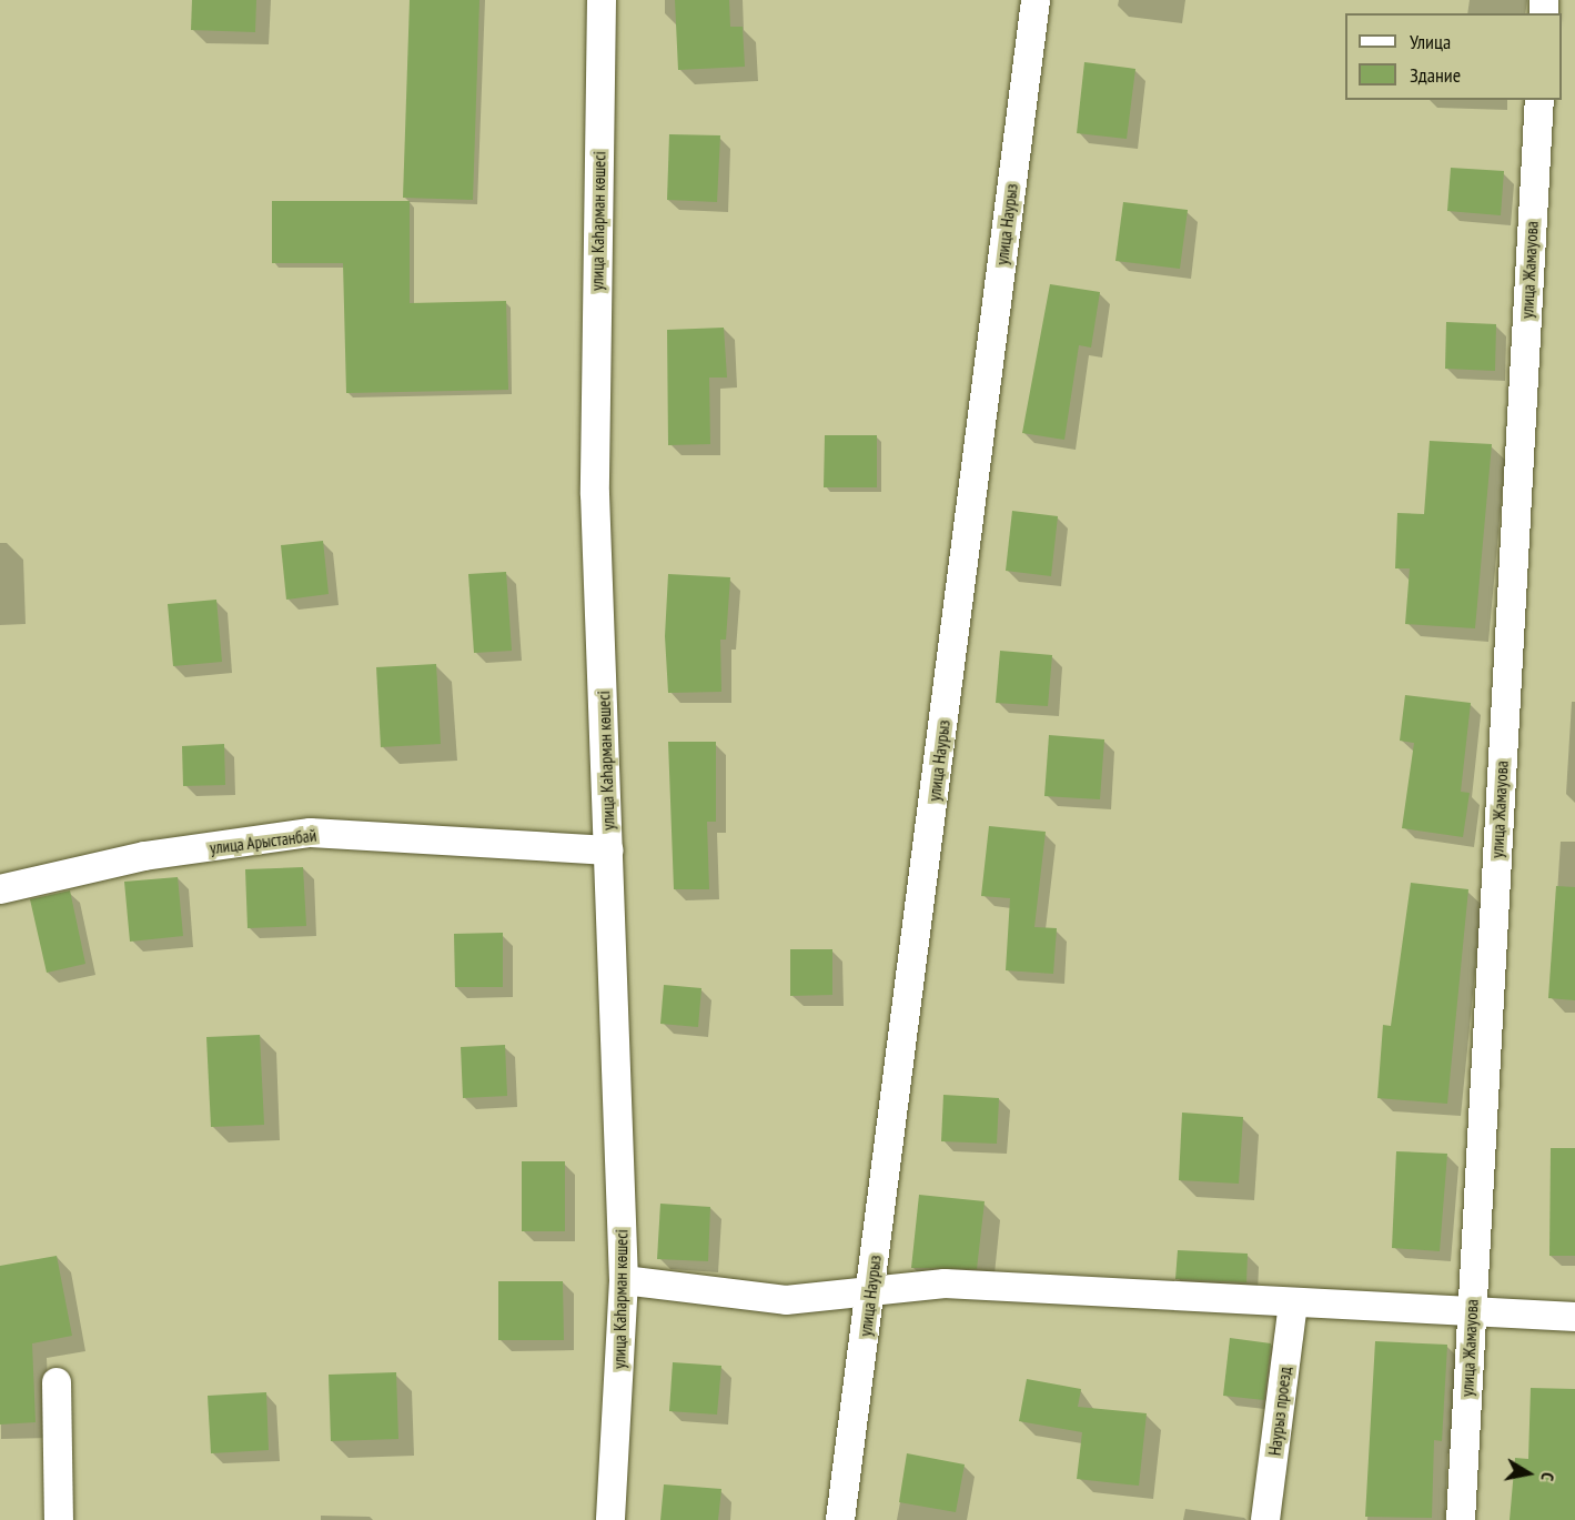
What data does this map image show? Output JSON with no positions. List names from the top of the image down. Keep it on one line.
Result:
{"streets":{"street":["улица Каһарман көшесі","улица Наурыз","улица Жамауова","улица Арыстанбай","Наурыз проезд"]},"crossings":[["улица Каһарман көшесі","улица Арыстанбай"]],"legend":["Улица","Здание"],"north":"right"}
